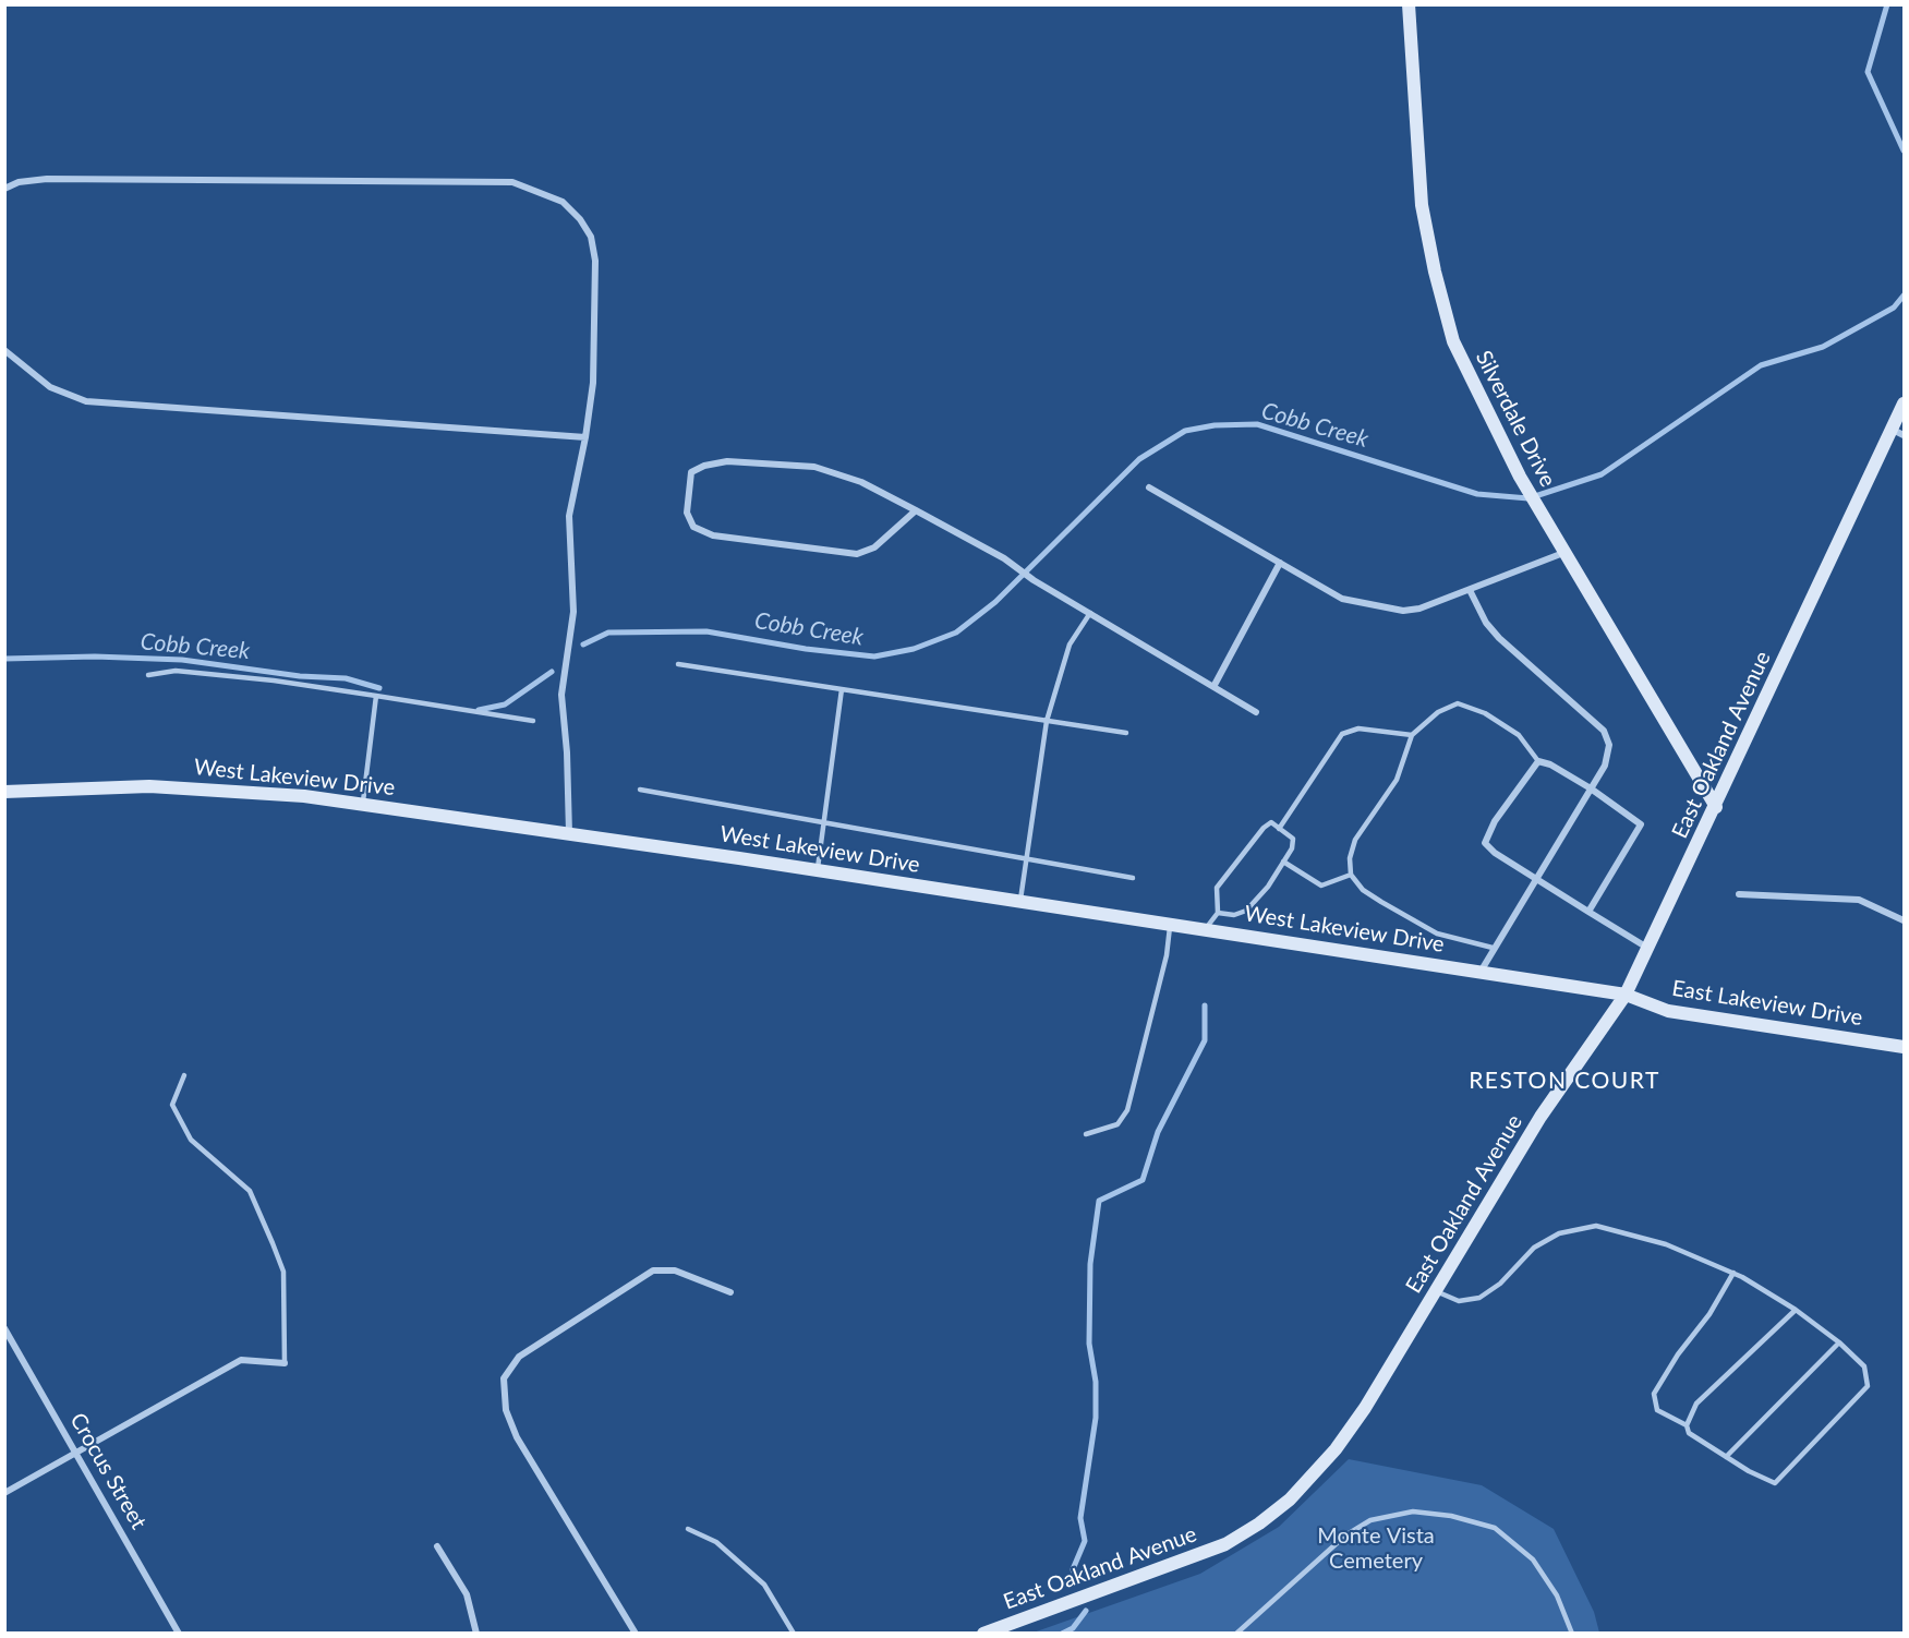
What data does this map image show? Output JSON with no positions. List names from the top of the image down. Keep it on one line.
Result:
{"streets":{"street":["Silverdale Drive","East Oakland Avenue","West Lakeview Drive","East Lakeview Drive","Crocus Street"]},"crossings":[["Silverdale Drive","East Oakland Avenue"],["East Oakland Avenue","West Lakeview Drive"],["East Oakland Avenue","East Lakeview Drive"],["West Lakeview Drive","East Lakeview Drive"]],"districts":["RESTON COURT"],"water":["Cobb Creek"],"parks":["Monte Vista Cemetery"]}
